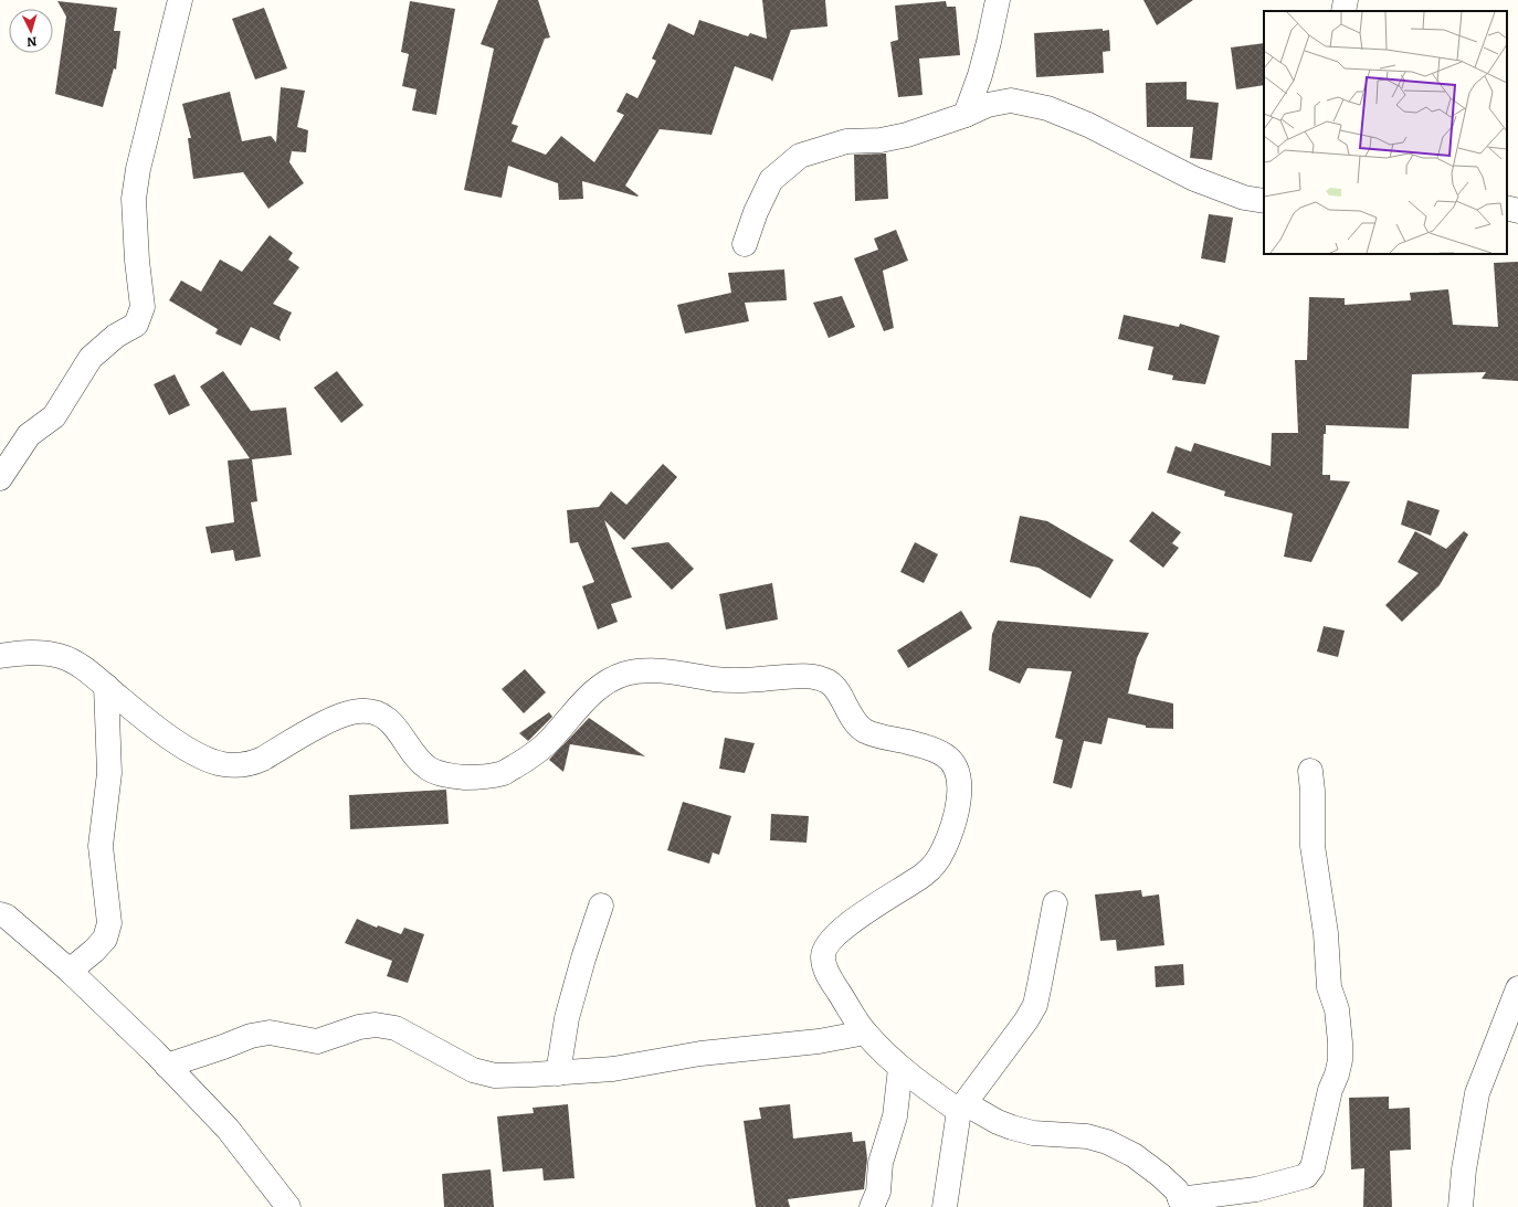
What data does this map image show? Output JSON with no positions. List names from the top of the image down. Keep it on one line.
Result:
{"north":"bottom"}
